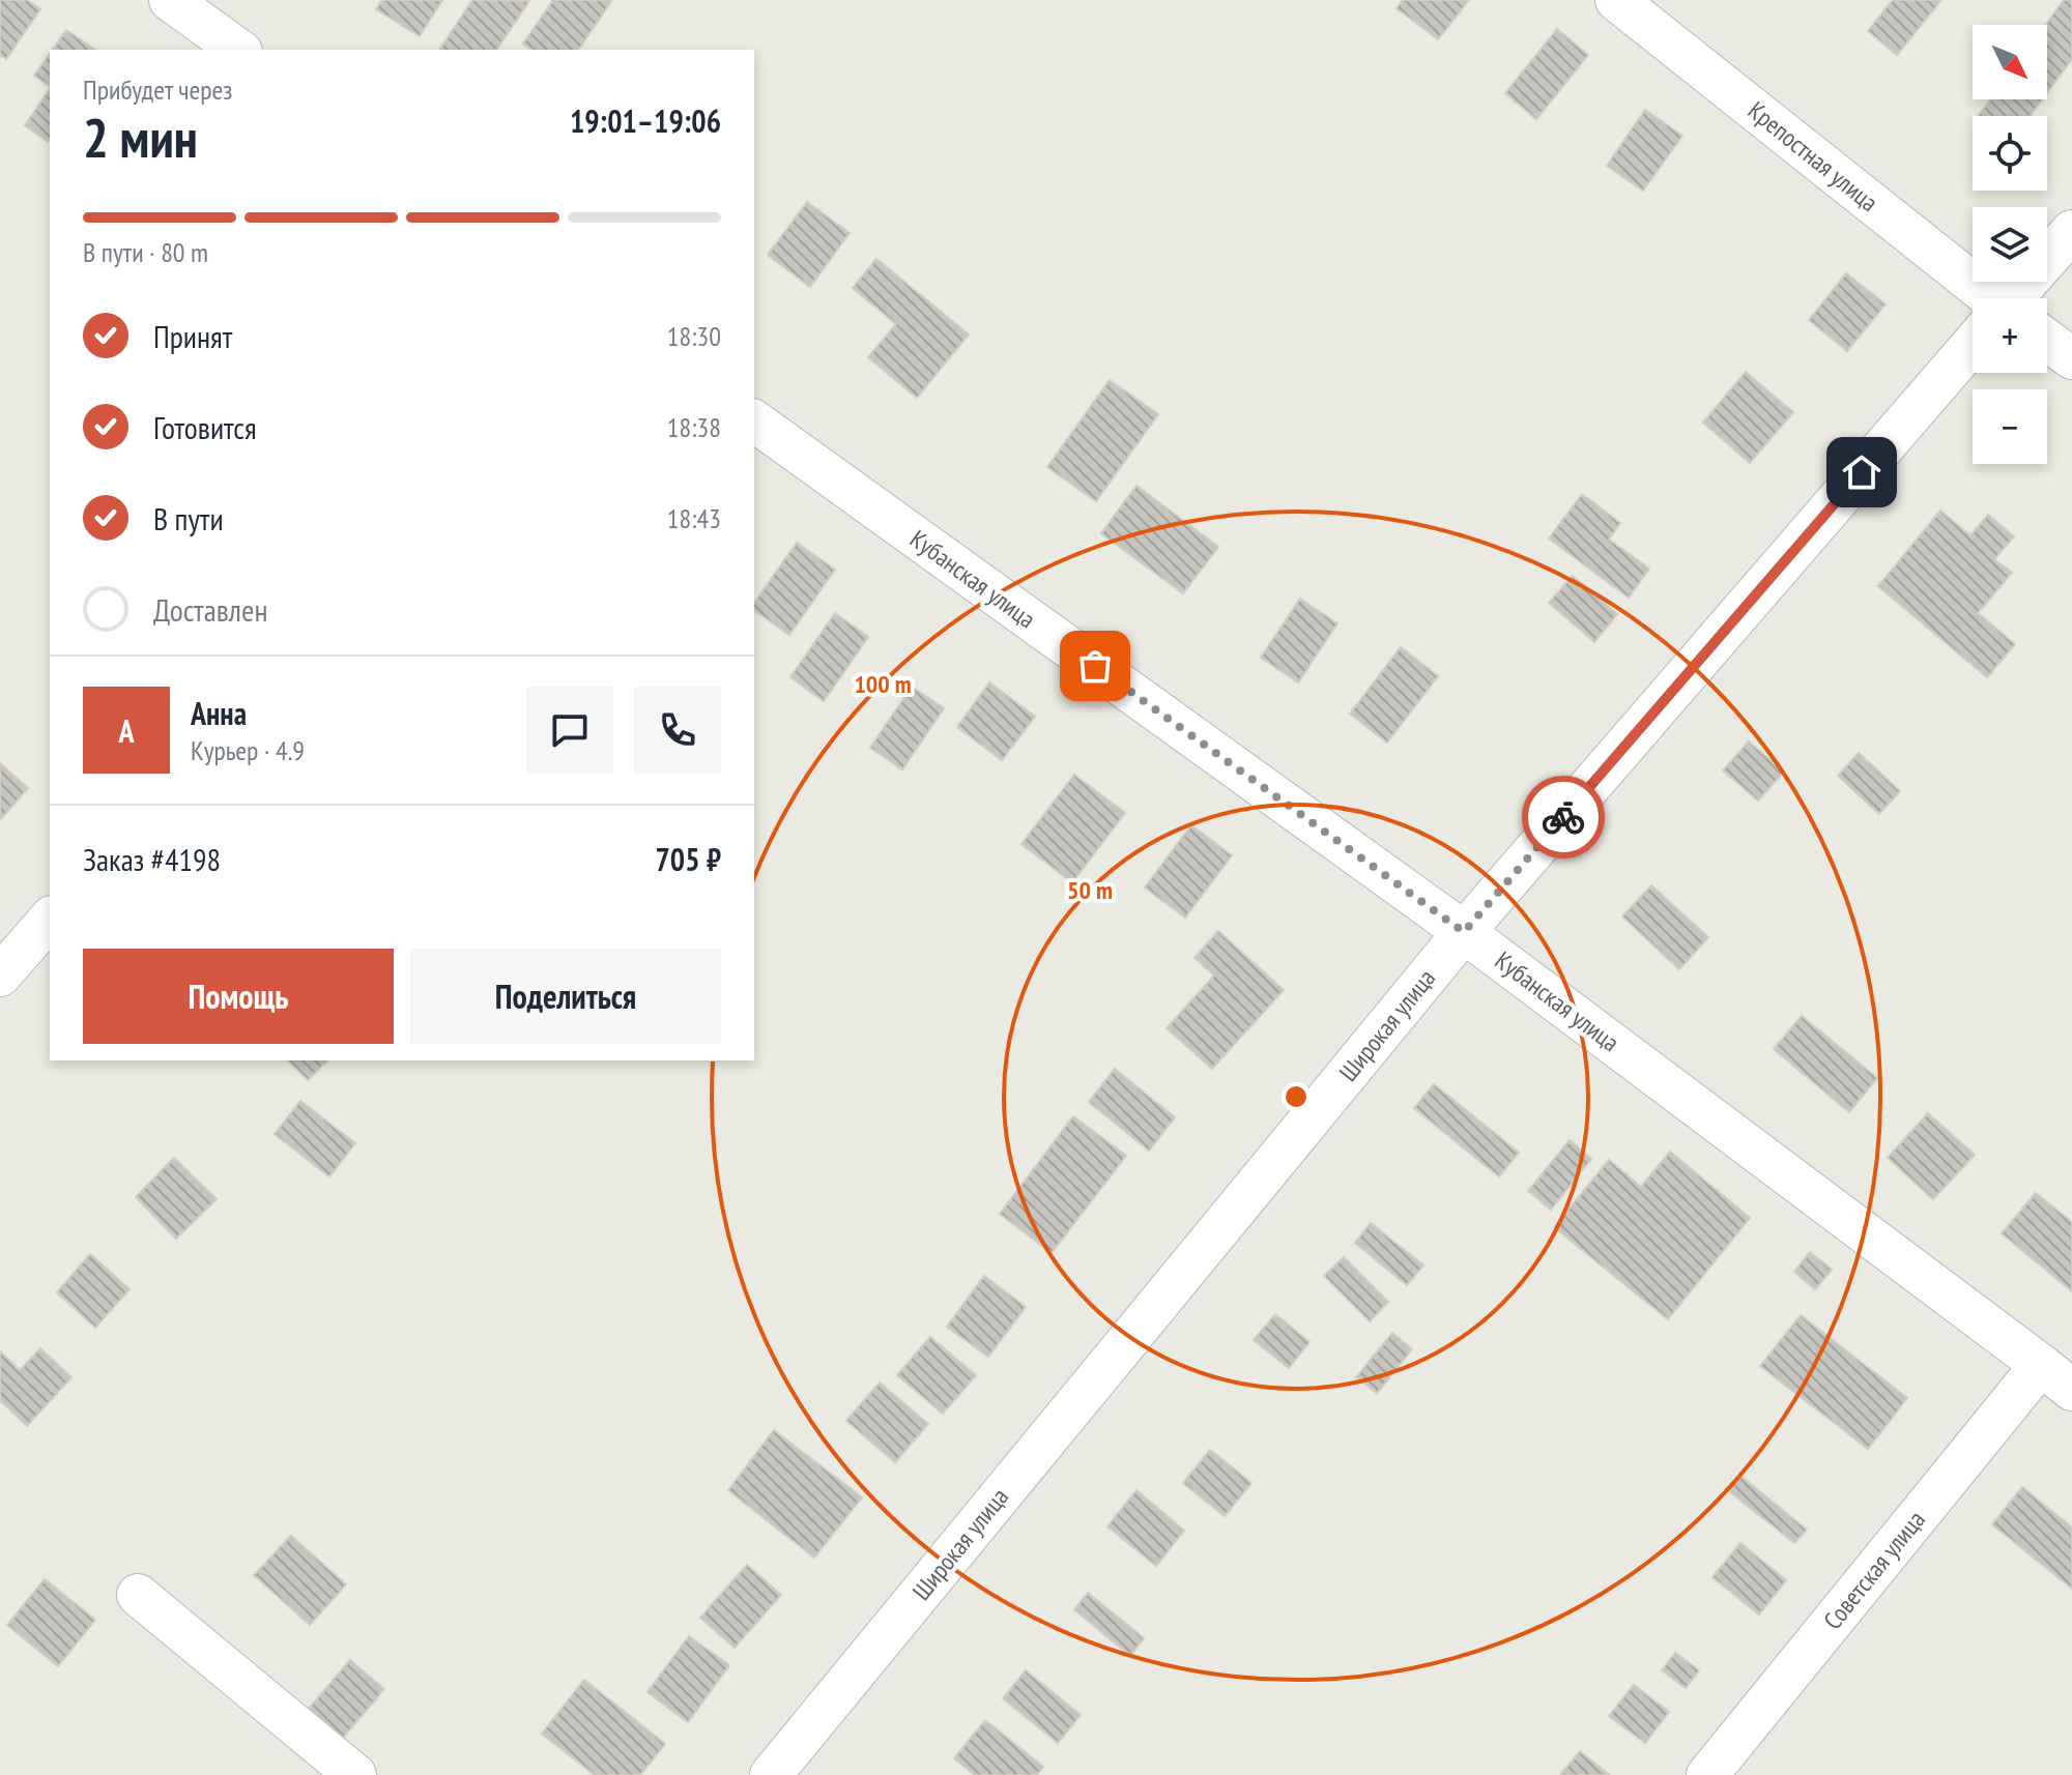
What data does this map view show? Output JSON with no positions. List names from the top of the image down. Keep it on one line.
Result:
{"streets":{"street":["Крепостная улица","Кубанская улица","Широкая улица","Советская улица"]},"crossings":[["Кубанская улица","Широкая улица"],["Кубанская улица","Советская улица"]],"north":"bottom right","page":{"map_buttons":["+","−"],"heading":["2 мин","Прибудет через","19:01–19:06"],"panel":["Анна","Курьер · 4.9","Заказ #4198","705 ₽"],"bar":"В пути · 80 m","list":[["Принят","18:30"],["Готовится","18:38"],["В пути","18:43"],"Доставлен"],"round":"А","buttons":["Помощь","Поделиться"]},"rings":["100 m","50 m"]}
